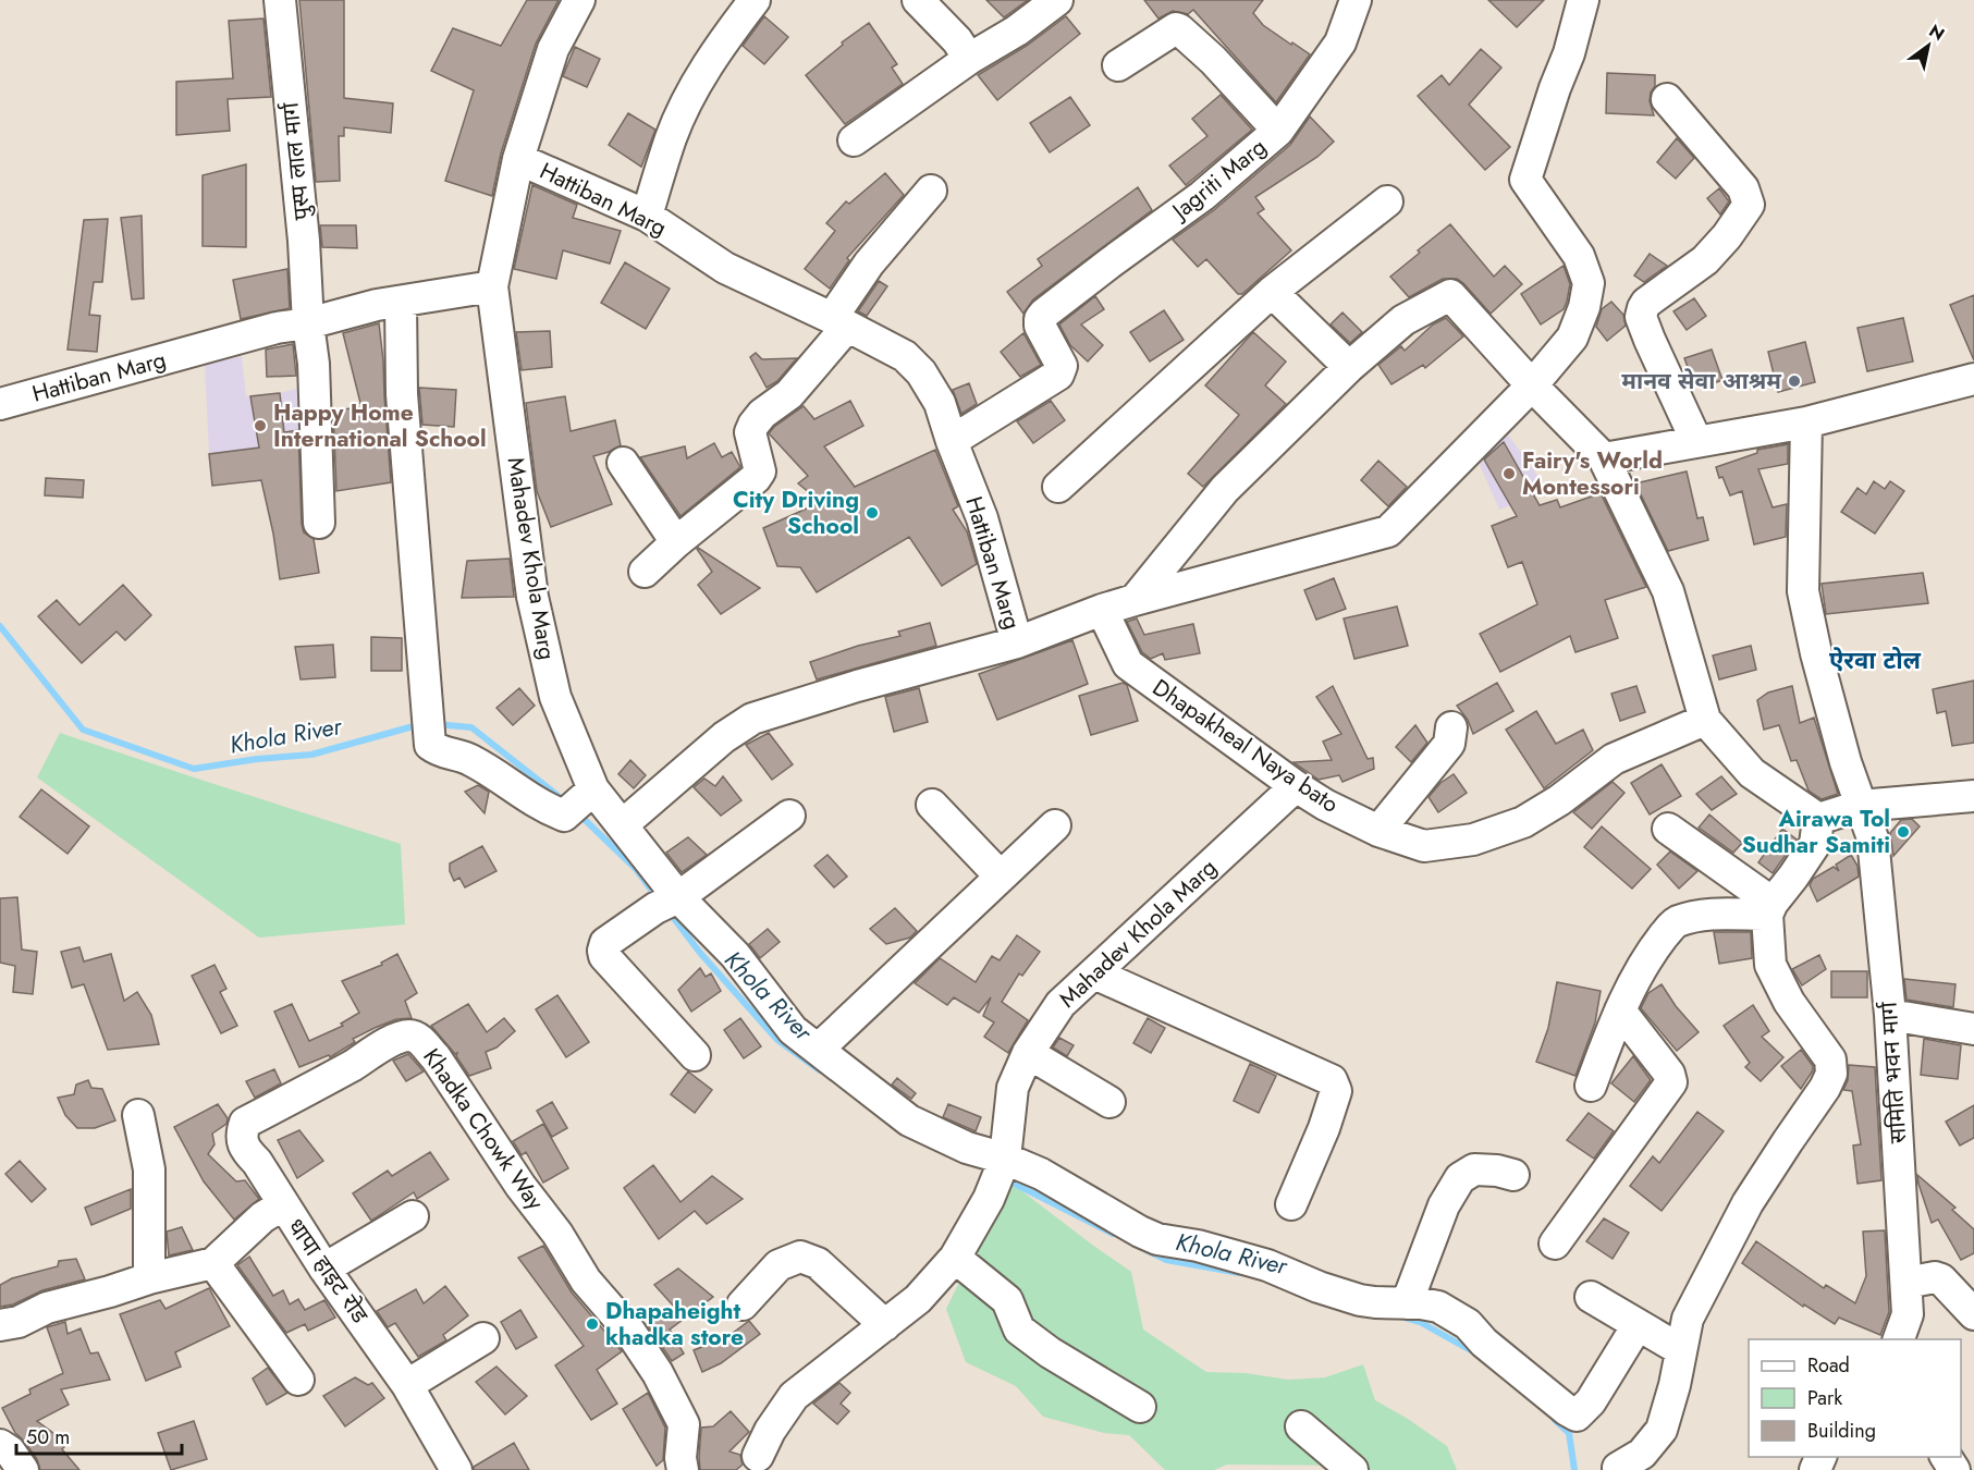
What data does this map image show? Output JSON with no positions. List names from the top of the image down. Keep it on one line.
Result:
{"streets":{"street":["पुस्प लाल मार्ग","Jagriti Marg","Hattiban Marg","Mahadev Khola Marg","Dhapakheal Naya bato","समिति भवन मार्ग","Khadka Chowk Way","धापा हाइट रोड"]},"crossings":[["पुस्प लाल मार्ग","Hattiban Marg"],["Jagriti Marg","Hattiban Marg"],["Hattiban Marg","Mahadev Khola Marg"],["Hattiban Marg","Dhapakheal Naya bato"],["Mahadev Khola Marg","Dhapakheal Naya bato"],["Khadka Chowk Way","धापा हाइट रोड"]],"districts":["ऐरवा टोल"],"water":["Khola River"],"places":["मानव सेवा आश्रम","Happy Home International School","Fairy's World Montessori","City Driving School","Airawa Tol Sudhar Samiti","Dhapaheight khadka store"],"legend":["Road","Park","Building"],"scale_bar":"50 m","north":"top right"}
